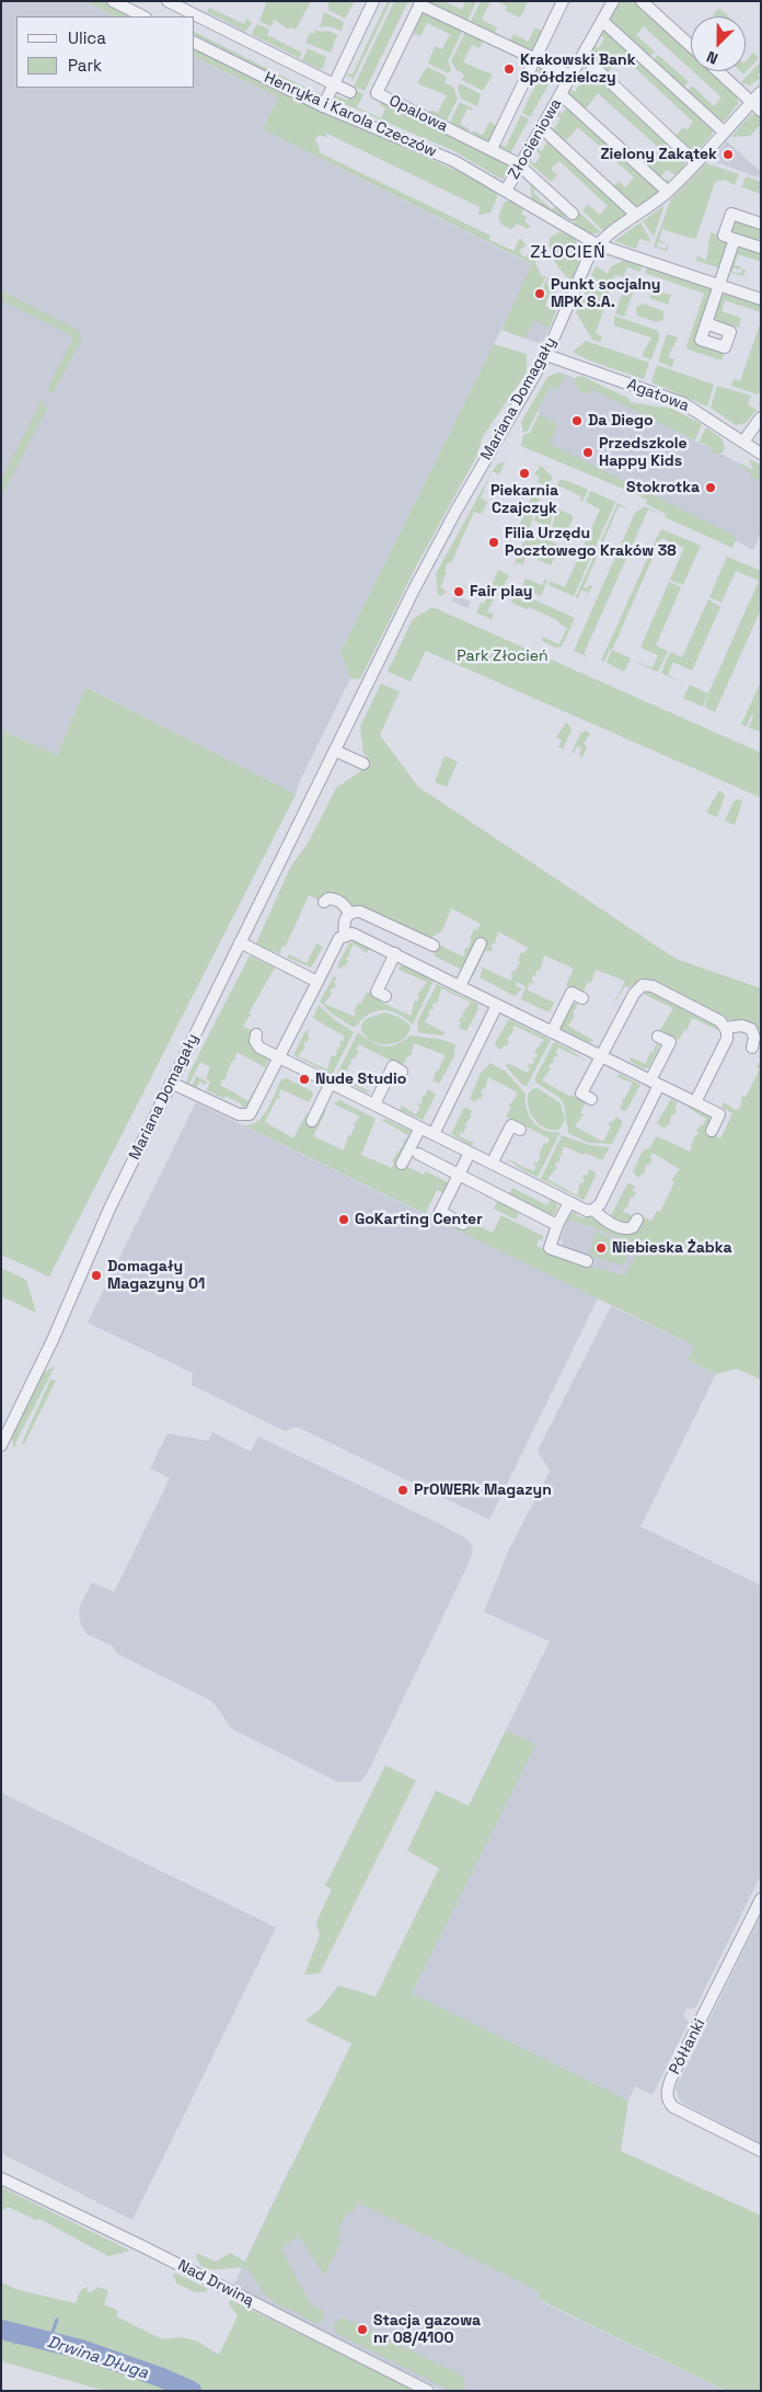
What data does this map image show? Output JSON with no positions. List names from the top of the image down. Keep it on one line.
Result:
{"streets":{"street":["Opalowa","Henryka i Karola Czeczów","Złocieniowa","Agatowa","Mariana Domagały","Półłanki","Nad Drwiną"]},"crossings":[["Opalowa","Złocieniowa"],["Henryka i Karola Czeczów","Złocieniowa"],["Henryka i Karola Czeczów","Mariana Domagały"],["Agatowa","Mariana Domagały"]],"districts":["ZŁOCIEŃ"],"water":["Drwina Długa"],"parks":["Park Złocień"],"places":["Krakowski Bank Spółdzielczy","Zielony Zakątek","Punkt socjalny MPK S.A.","Da Diego","Przedszkole Happy Kids","Piekarnia Czajczyk","Stokrotka","Filia Urzędu Pocztowego Kraków 38","Fair play","Nude Studio","GoKarting Center","Niebieska Żabka","Domagały Magazyny 01","PrOWERk Magazyn","Stacja gazowa nr 08/4100"],"legend":["Ulica","Park"],"north":"bottom left"}
